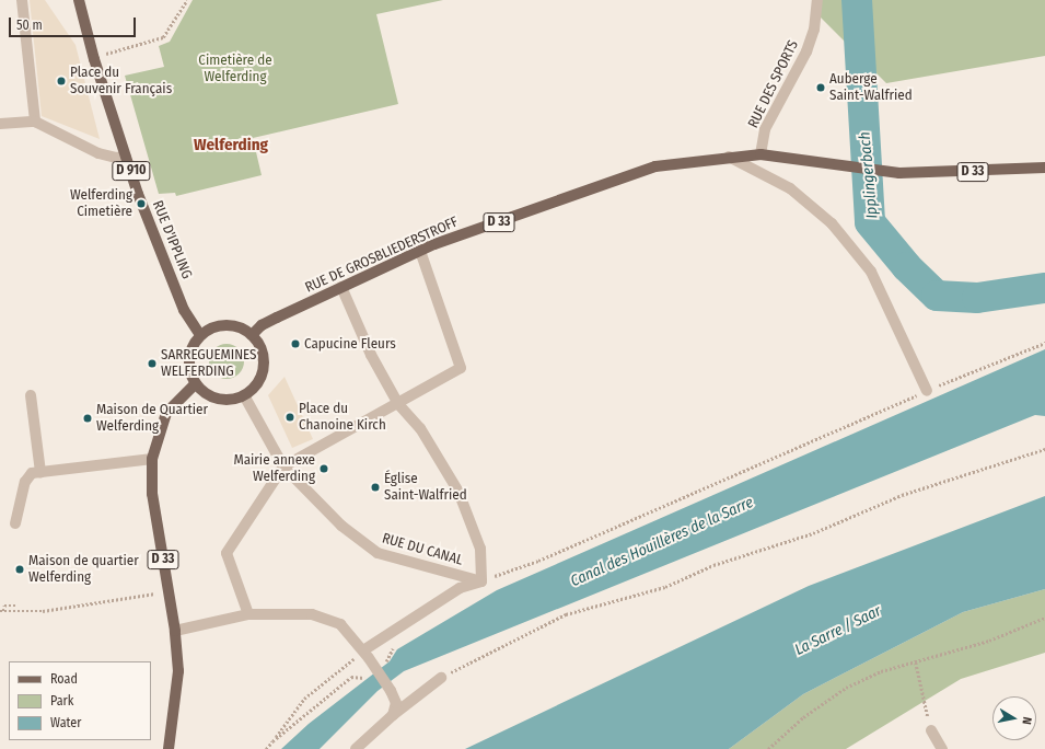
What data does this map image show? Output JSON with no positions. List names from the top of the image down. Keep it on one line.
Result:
{"streets":{"main road":["D 910","D 33","RUE D'IPPLING","RUE DE GROSBLIEDERSTROFF"],"street":["RUE DES SPORTS","RUE DU CANAL"]},"crossings":[["RUE DES SPORTS","RUE DE GROSBLIEDERSTROFF"],["D 33","RUE D'IPPLING"],["D 33","RUE DE GROSBLIEDERSTROFF"],["RUE D'IPPLING","RUE DE GROSBLIEDERSTROFF"]],"districts":["Welferding"],"water":["Ipplingerbach","Canal des Houillères de la Sarre","La Sarre / Saar"],"parks":["Cimetière de Welferding"],"places":["Place du Souvenir Français","Auberge Saint-Walfried","Welferding Cimetière","Capucine Fleurs","SARREGUEMINES WELFERDING","Place du Chanoine Kirch","Maison de Quartier Welferding","Mairie annexe Welferding","Église Saint-Walfried","Maison de quartier Welferding"],"legend":["Road","Park","Water"],"scale_bar":"50 m","north":"right"}
